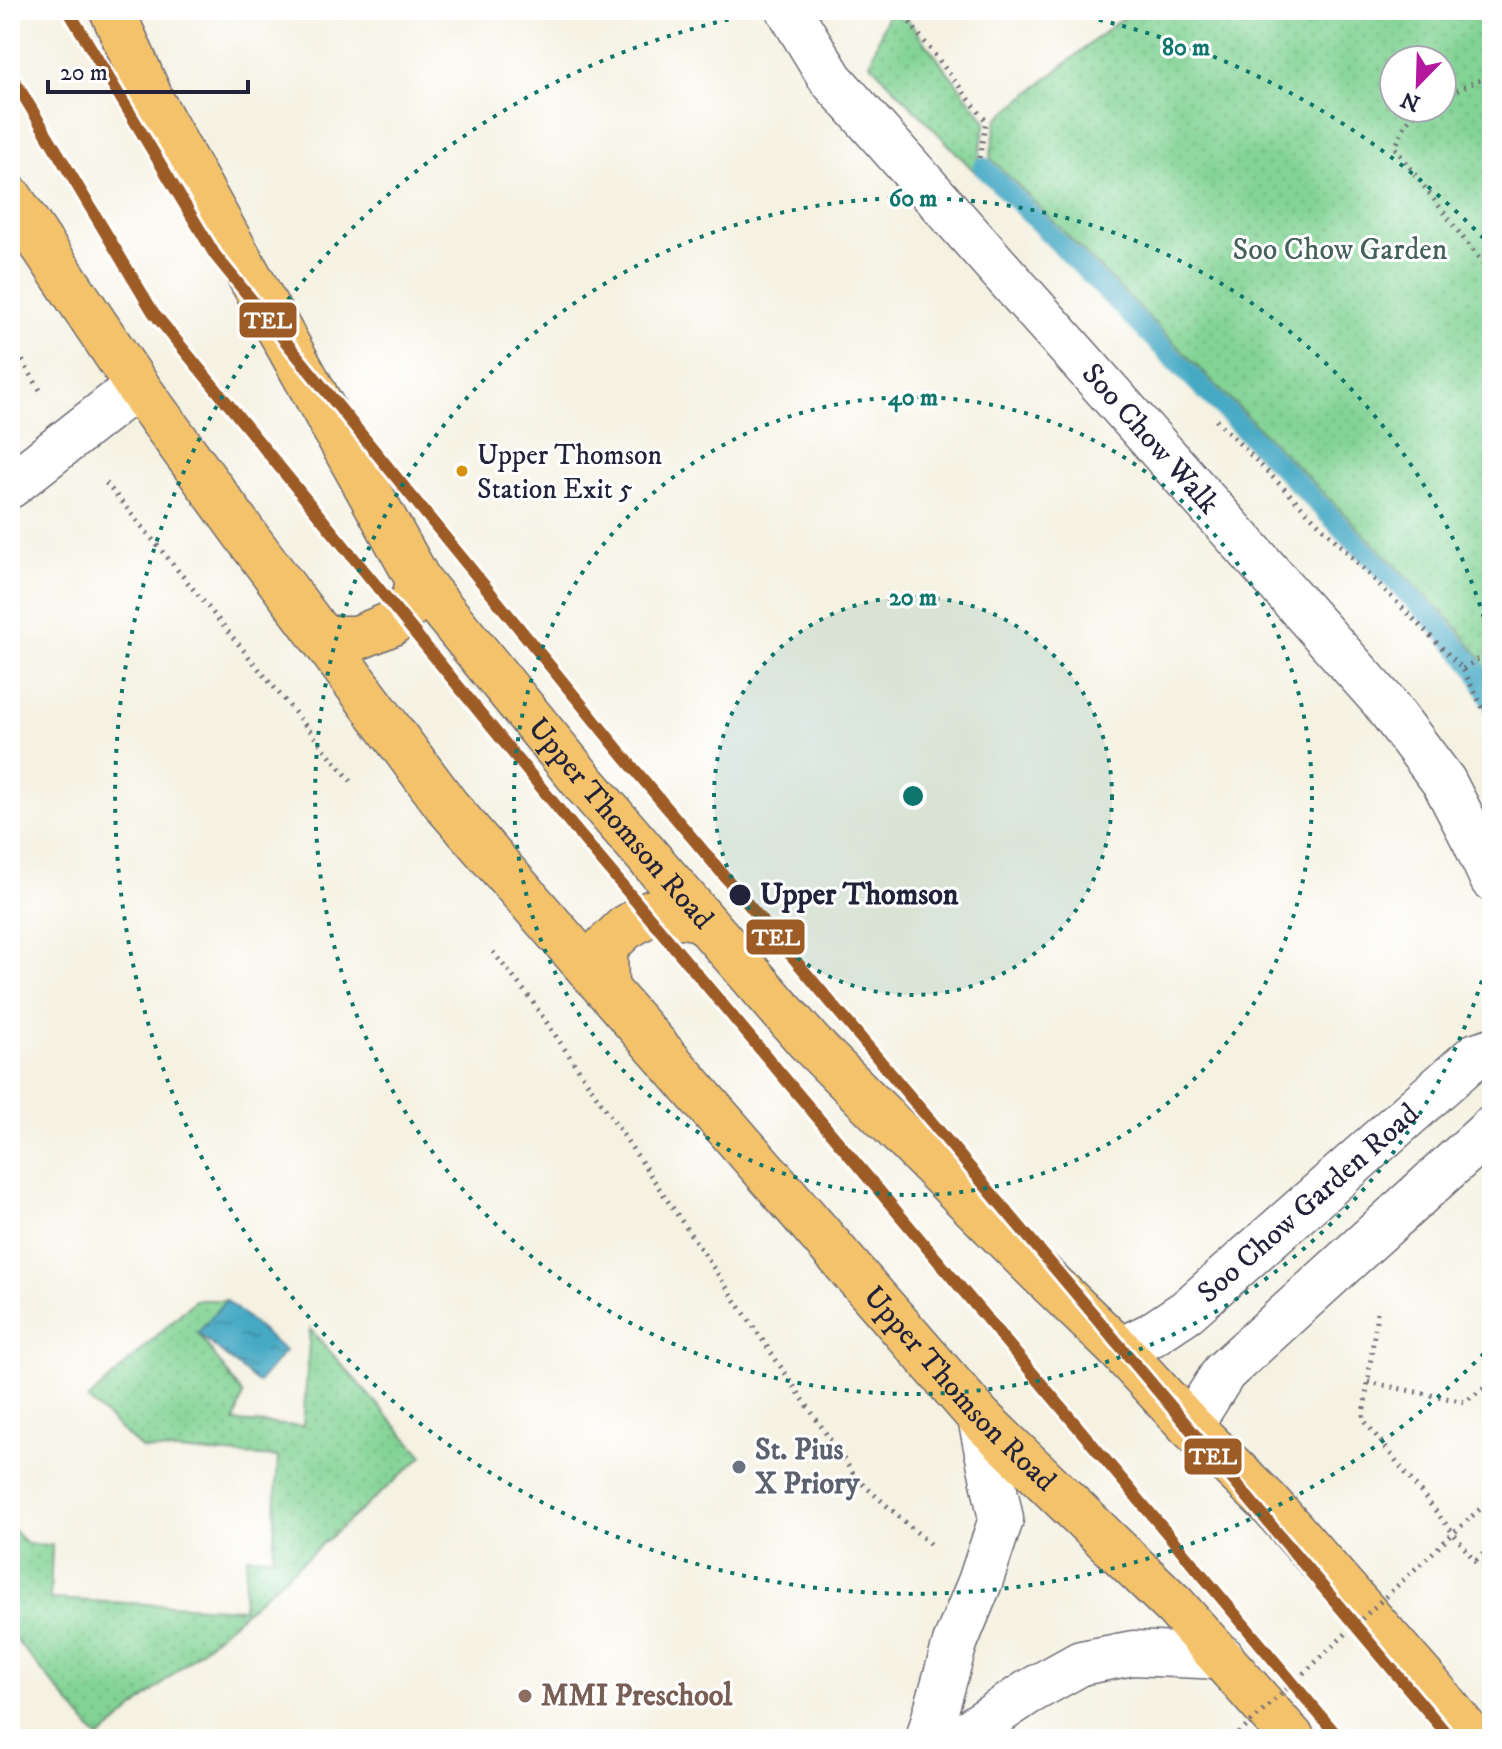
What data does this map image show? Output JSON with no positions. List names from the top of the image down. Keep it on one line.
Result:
{"streets":{"main road":["Upper Thomson Road"],"street":["Soo Chow Walk","Soo Chow Garden Road"]},"crossings":[["Upper Thomson Road","Soo Chow Garden Road"]],"parks":["Soo Chow Garden"],"places":["Upper Thomson Station Exit 5","Upper Thomson","St. Pius X Priory","MMI Preschool"],"lines":["transit line TEL"],"scale_bar":"20 m","north":"bottom left","rings":["80 m","60 m","40 m","20 m"]}
